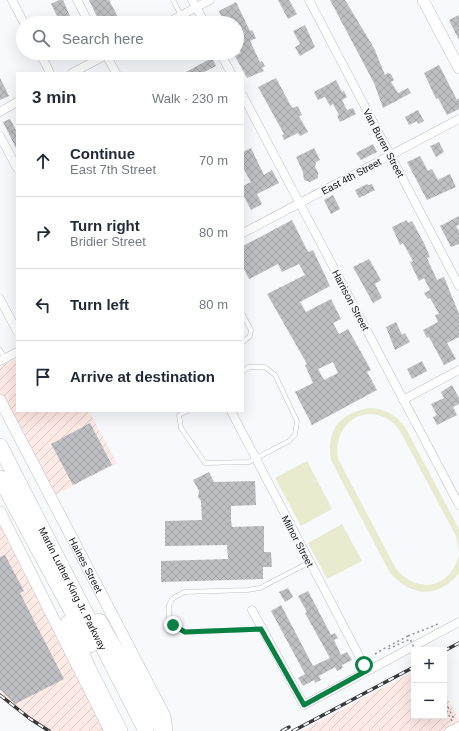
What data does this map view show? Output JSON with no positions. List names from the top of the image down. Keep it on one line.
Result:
{"streets":{"highway":["Martin Luther King Jr. Parkway"],"street":["Van Buren Street","East 4th Street","Harrison Street","Milnor Street","Haines Street"]},"crossings":[["Van Buren Street","East 4th Street"],["East 4th Street","Harrison Street"]],"page":{"search":"Search here","heading":["3 min","Walk · 230 m"],"list":[["Continue","East 7th Street","70 m"],["Turn right","Bridier Street","80 m"],["Turn left","80 m"],"Arrive at destination"],"map_buttons":["+","−"]}}
